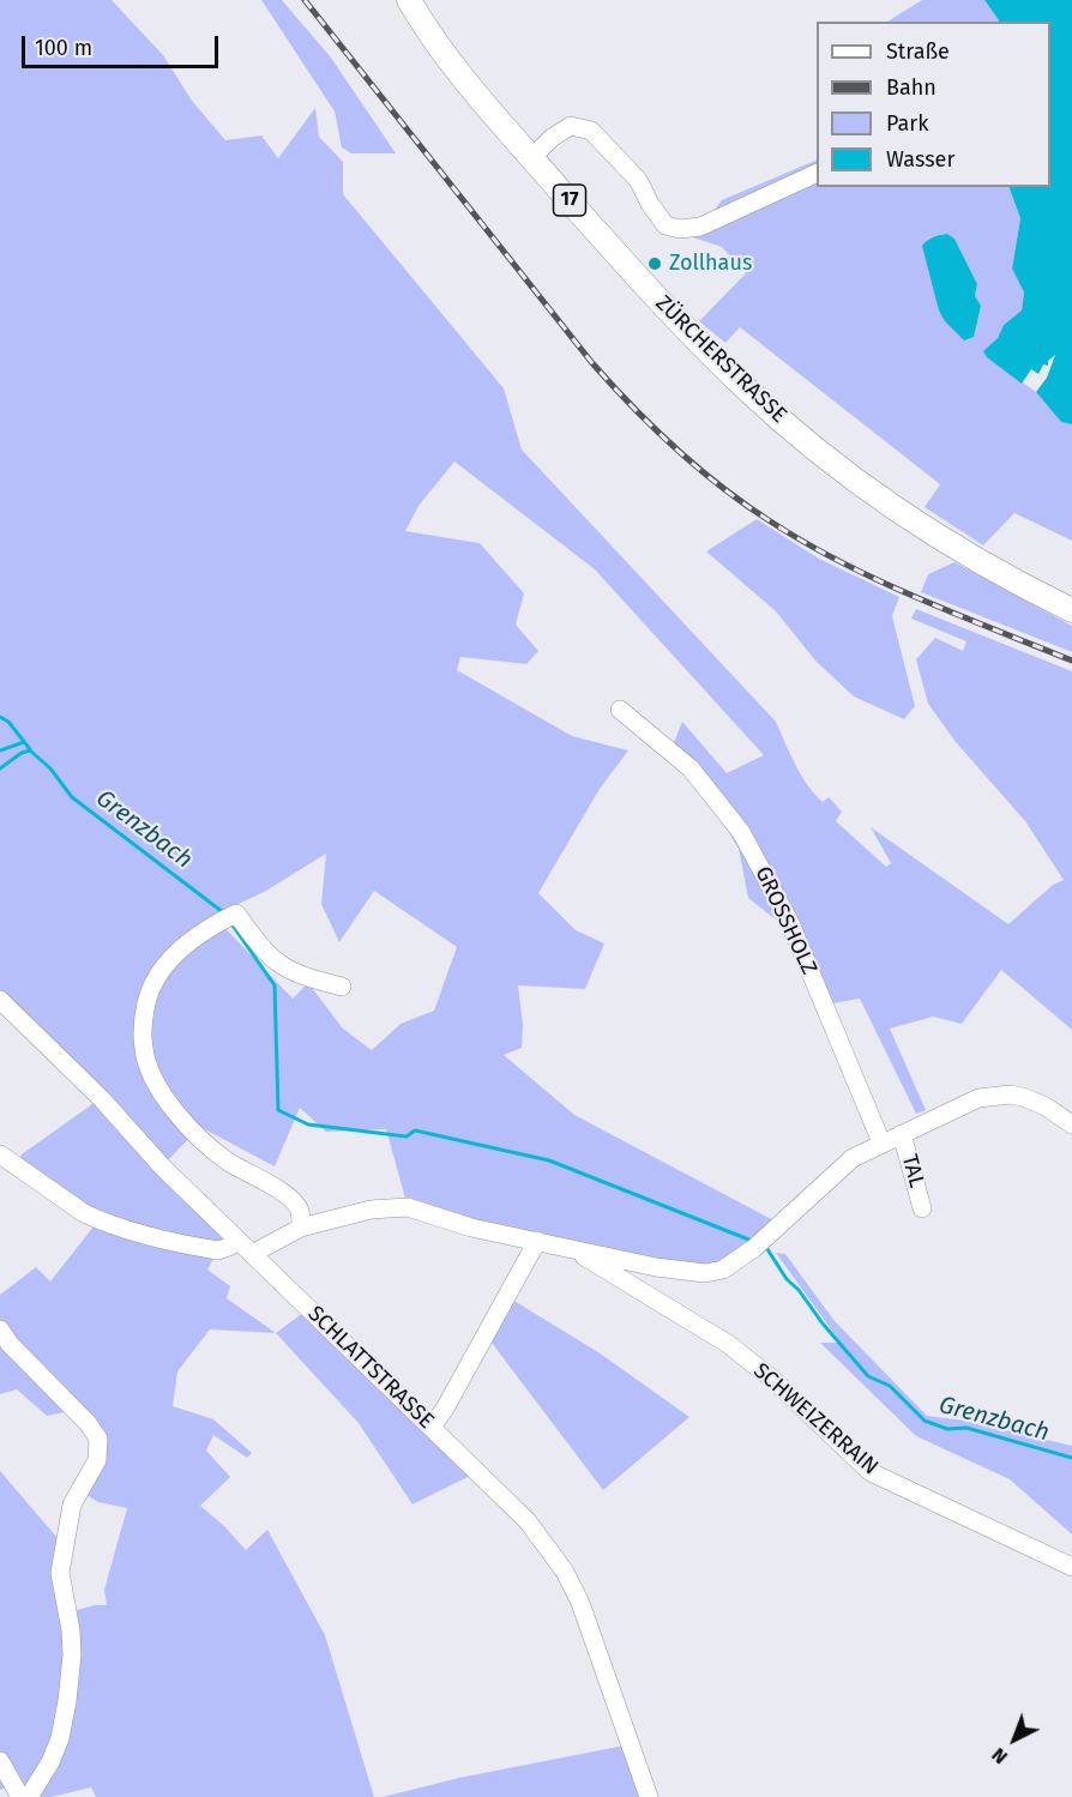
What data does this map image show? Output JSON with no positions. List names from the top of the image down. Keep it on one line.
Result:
{"streets":{"main road":["17","ZÜRCHERSTRASSE"],"street":["GROSSHOLZ","TAL","SCHLATTSTRASSE","SCHWEIZERRAIN"]},"water":["Grenzbach"],"places":["Zollhaus"],"legend":["Straße","Bahn","Park","Wasser"],"scale_bar":"100 m","north":"bottom left"}
